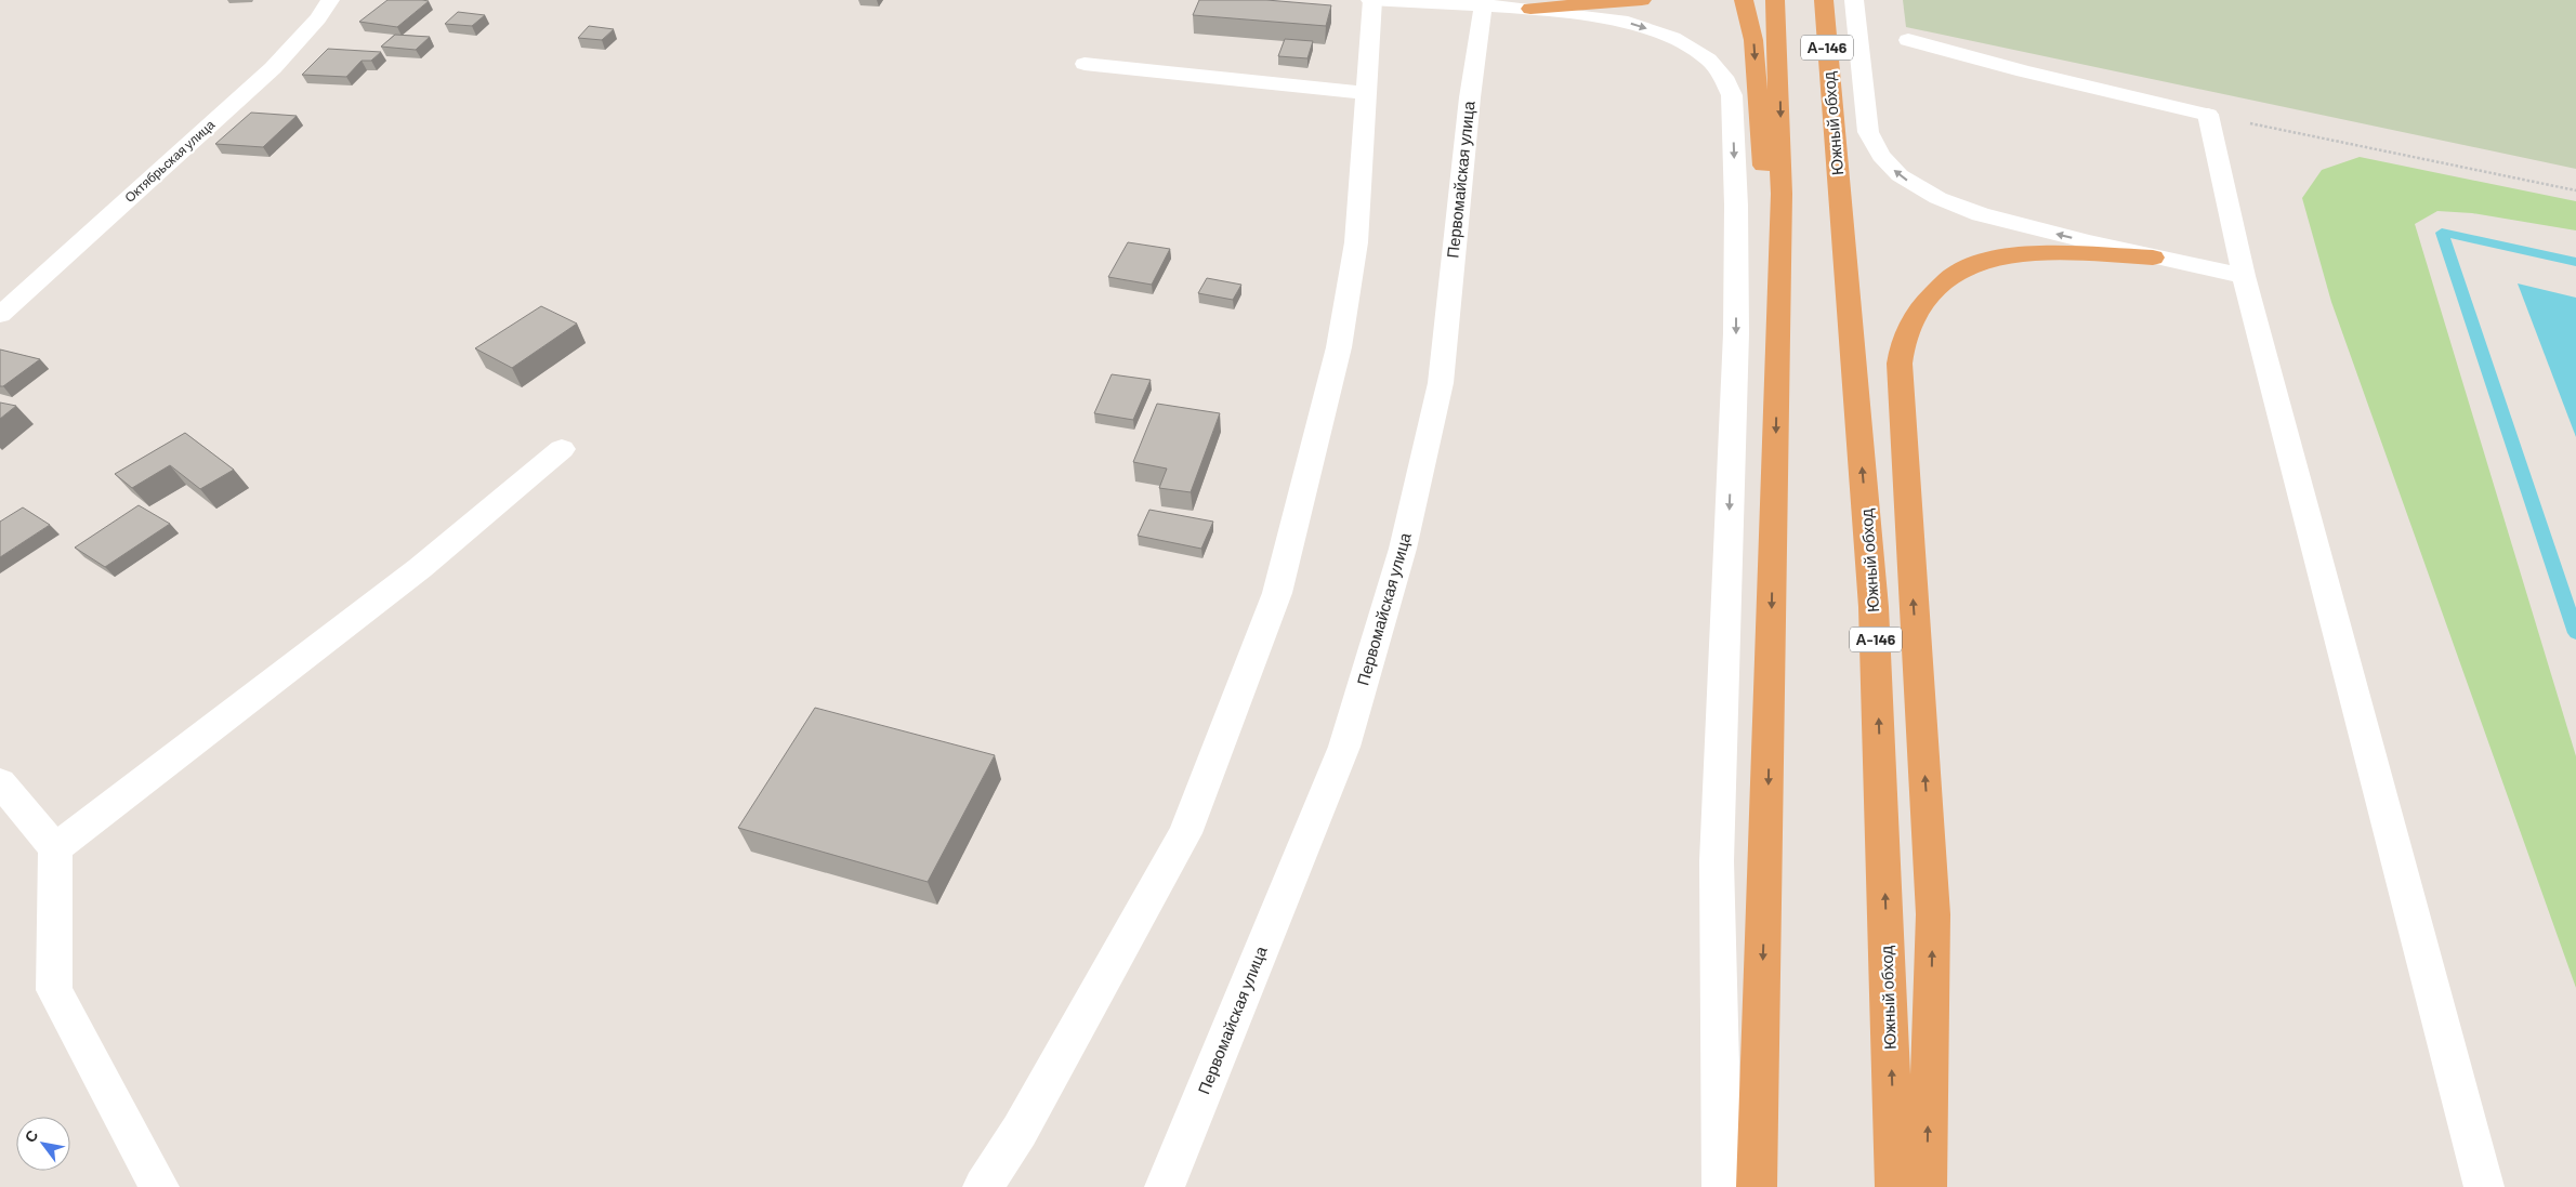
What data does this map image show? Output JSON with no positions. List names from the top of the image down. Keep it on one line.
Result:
{"streets":{"highway":["А-146","Южный обход"],"street":["Октябрьская улица","Первомайская улица"]},"north":"top left"}
